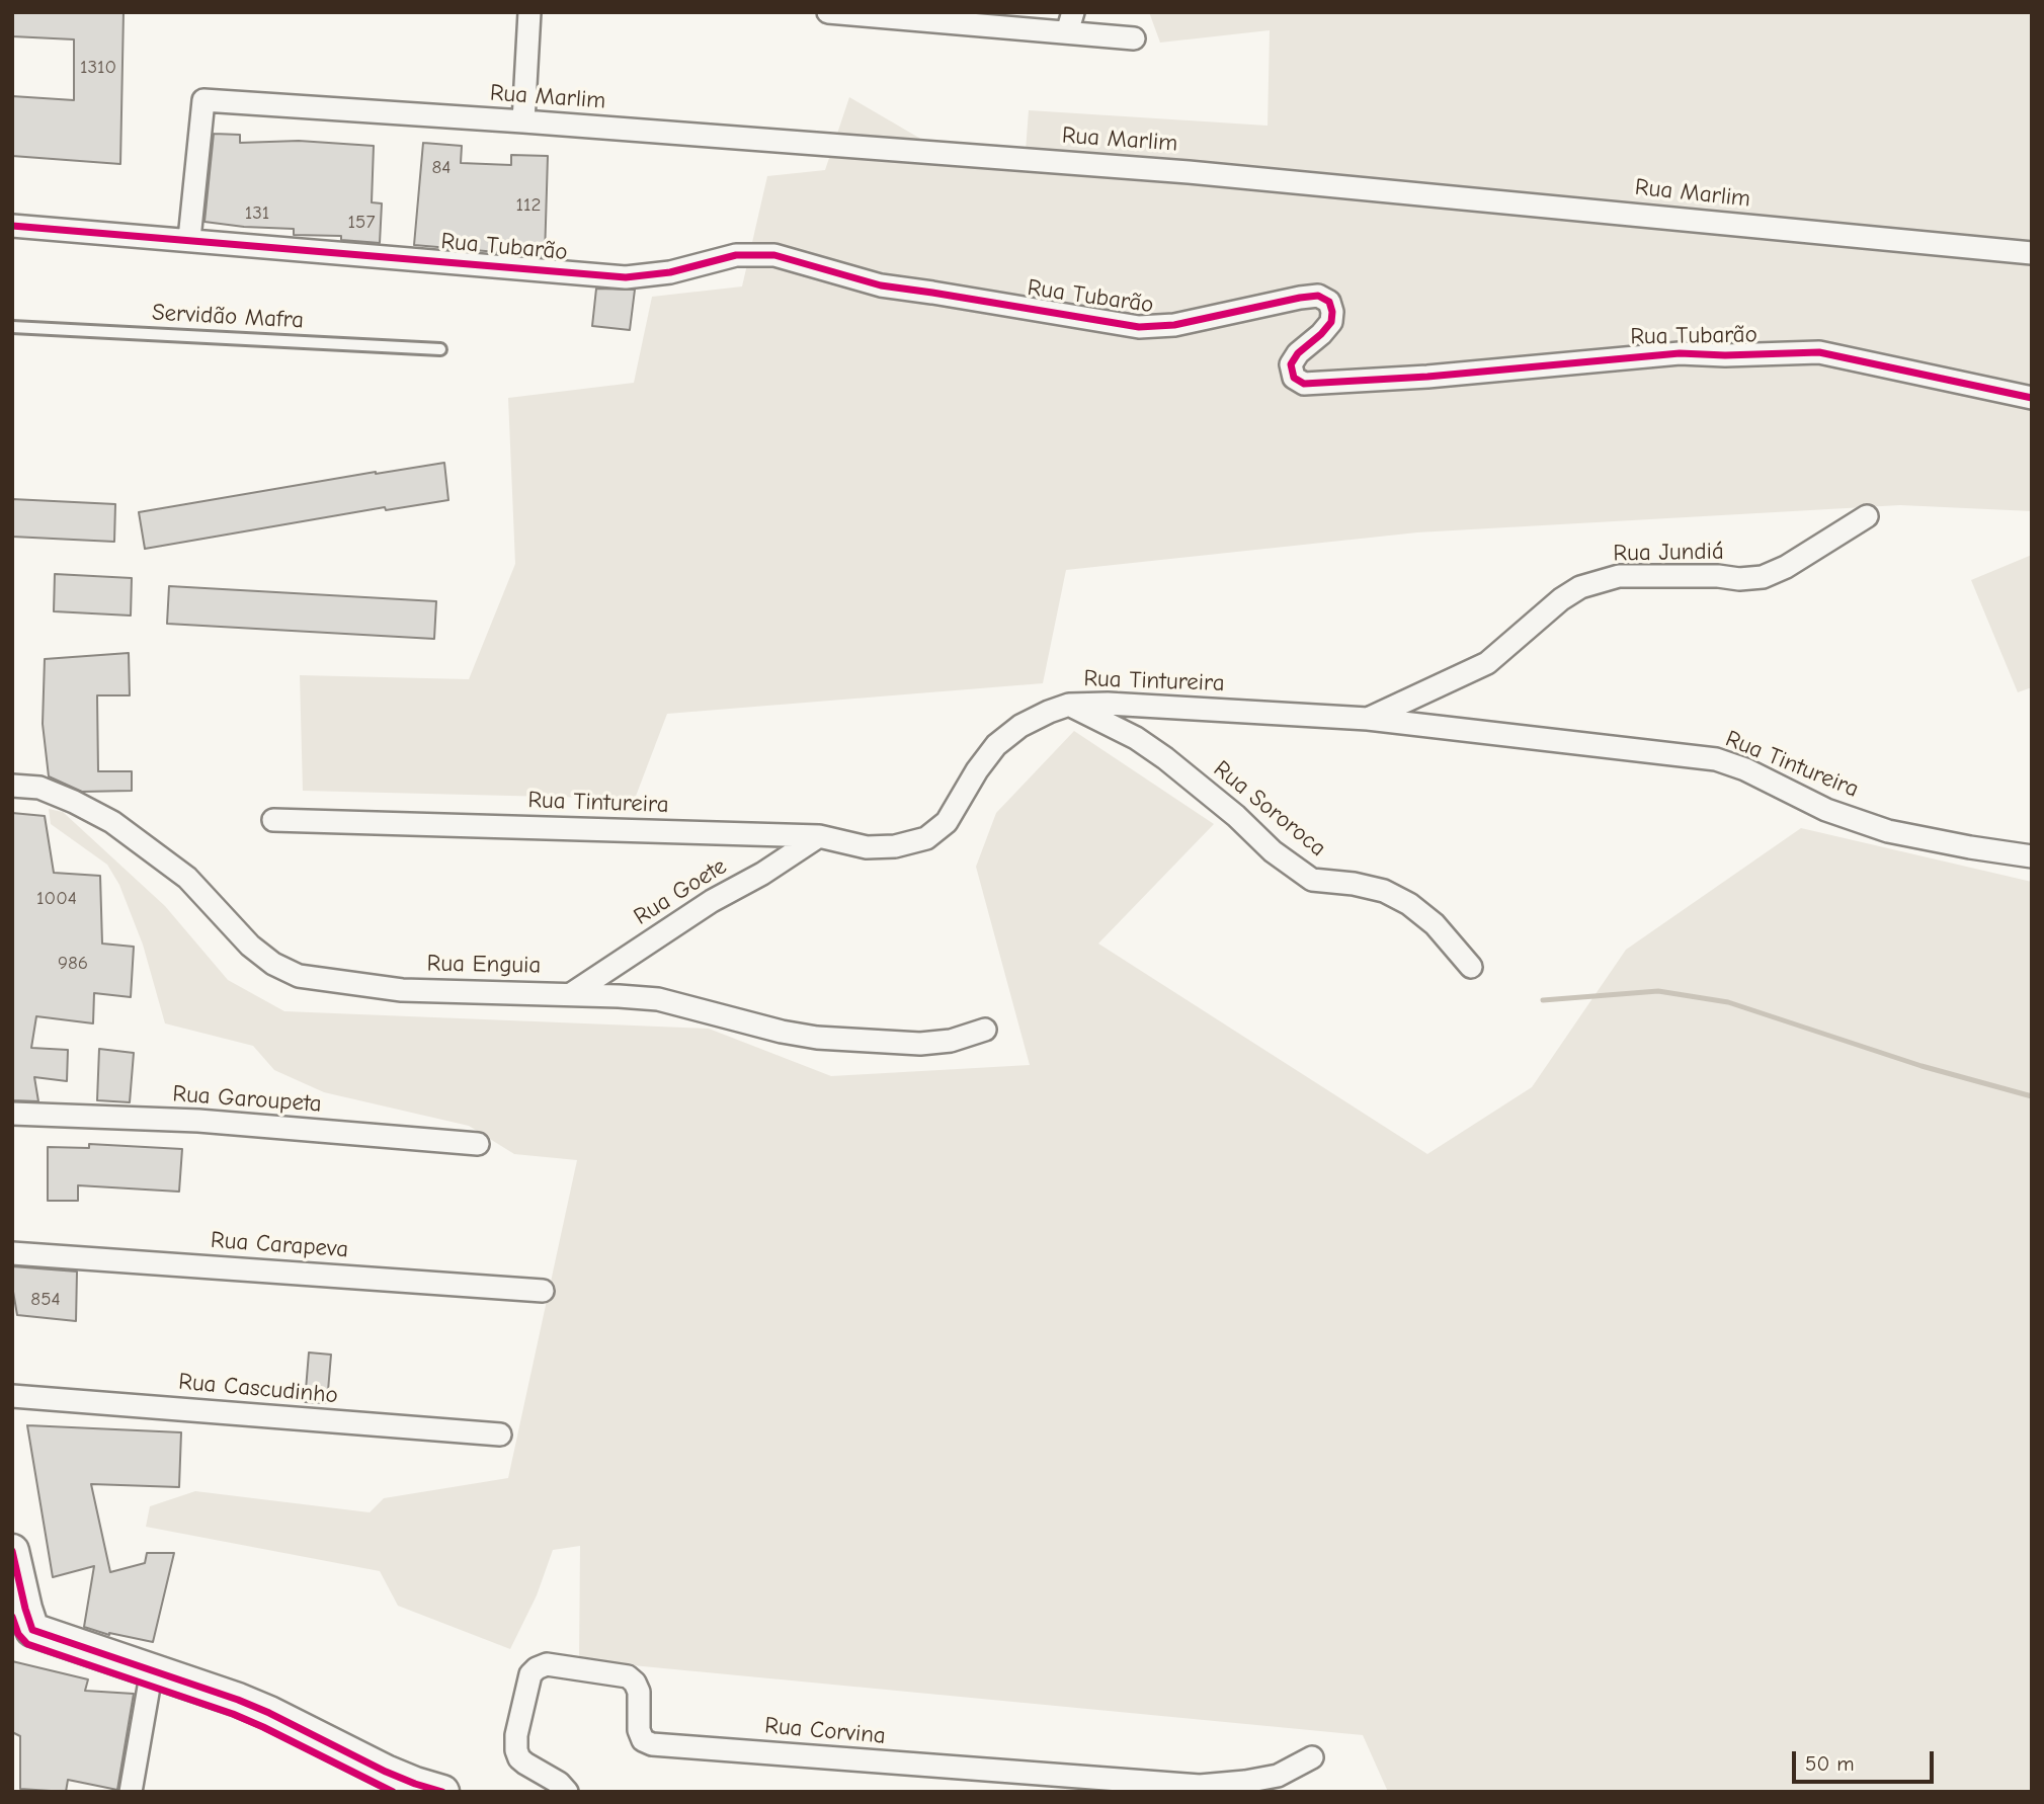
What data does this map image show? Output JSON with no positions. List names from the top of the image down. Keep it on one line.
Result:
{"streets":{"street":["Rua Marlim","Rua Tubarão","Rua Jundiá","Rua Tintureira","Rua Sororoca","Rua Goete","Rua Enguia","Rua Garoupeta","Rua Carapeva","Rua Cascudinho","Rua Corvina"],"lane":["Servidão Mafra"]},"crossings":[["Rua Marlim","Rua Tubarão"],["Rua Jundiá","Rua Tintureira"],["Rua Tintureira","Rua Sororoca"],["Rua Tintureira","Rua Goete"],["Rua Goete","Rua Enguia"]],"house_numbers":["1310","84","112","131","157","1004","986","854"],"scale_bar":"50 m"}
